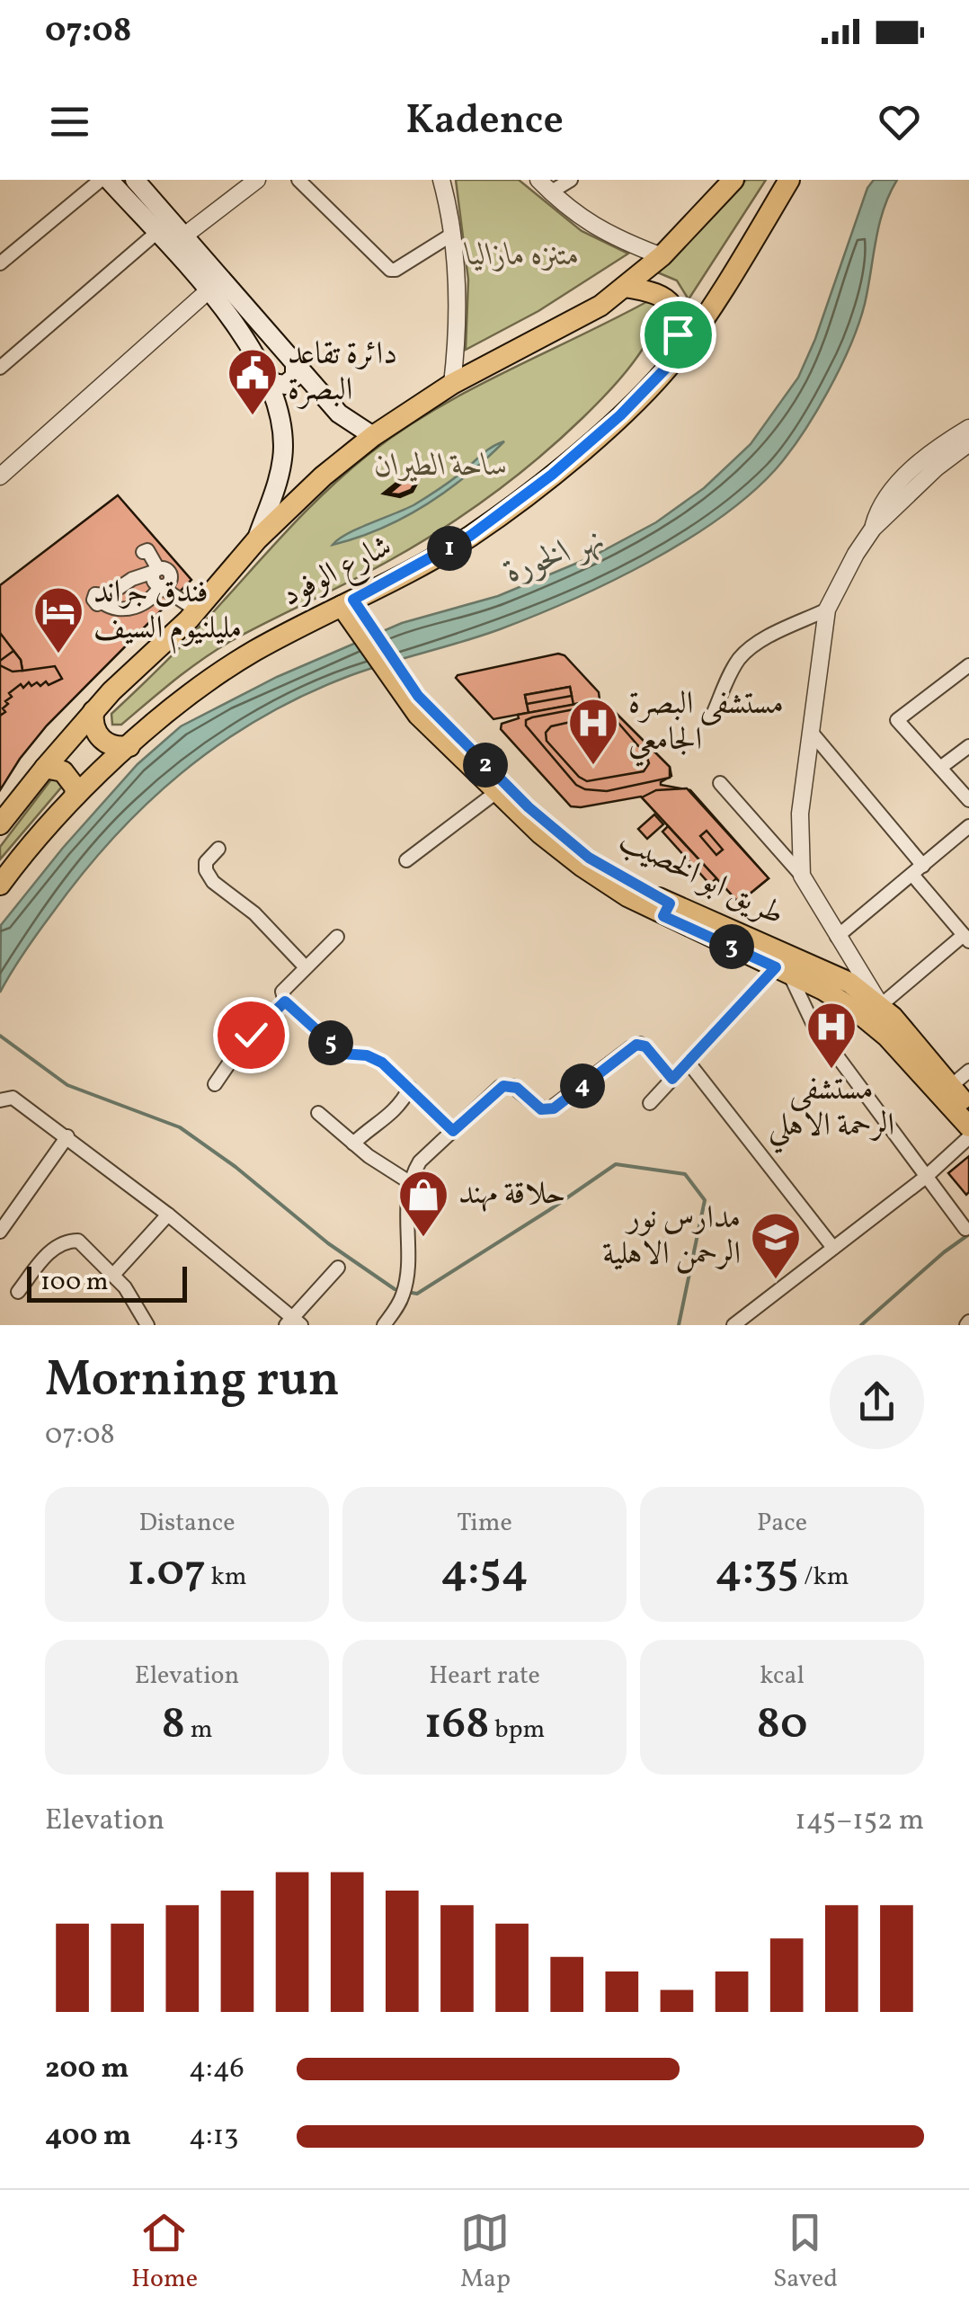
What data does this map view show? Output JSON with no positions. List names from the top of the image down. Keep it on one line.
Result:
{"streets":{"main road":["شارع الوفود","طريق ابو الخصيب"]},"crossings":[["شارع الوفود","طريق ابو الخصيب"]],"water":["نهر الخورة"],"parks":["متنزه مازاليا","ساحة الطيران"],"places":{"public building":["دائرة تقاعد البصرة"],"hotel":["فندق جراند مليلنيوم السيف"],"hospital":["مستشفى البصرة الجامعي","مستشفى الرحمة الاهلي"],"shop":["حلاقة مهند"],"school or university":["مدارس نور الرحمن الاهلية"]},"scale_bar":"100 m","page":{"status":"07:08","header":"Kadence","pins":["1","2","3","5","4"],"scale":"100 m","heading":["Morning run","07:08"],"stats":[["Distance","1.07 km"],["Time","4:54"],["Pace","4:35 /km"],["Elevation","8 m"],["Heart rate","168 bpm"],["kcal","80"]],"chart":["Elevation","145–152 m"],"list":[{"name":"200 m","note":"4:46"},{"name":"400 m","note":"4:13"}],"tabs":["Home","Map","Saved"]}}
